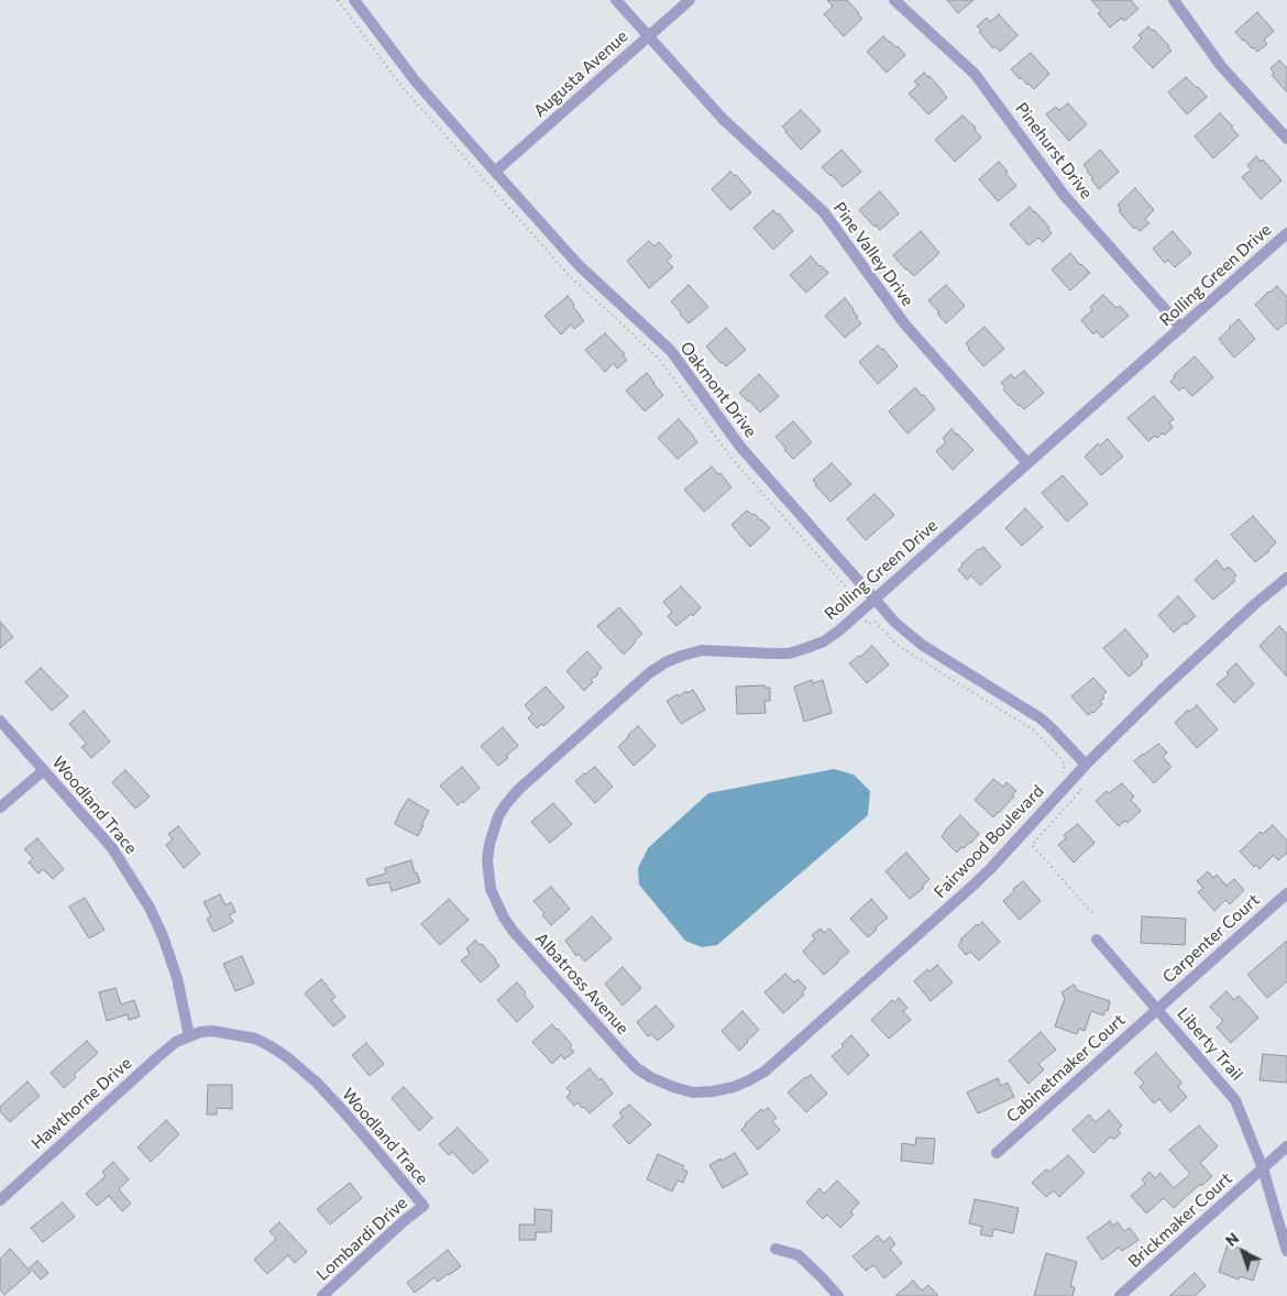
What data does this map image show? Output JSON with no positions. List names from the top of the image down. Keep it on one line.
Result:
{"streets":{"street":["Augusta Avenue","Pinehurst Drive","Pine Valley Drive","Rolling Green Drive","Oakmont Drive","Woodland Trace","Fairwood Boulevard","Carpenter Court","Albatross Avenue","Liberty Trail","Cabinetmaker Court","Hawthorne Drive","Brickmaker Court","Lombardi Drive"]},"crossings":[["Augusta Avenue","Pine Valley Drive"],["Augusta Avenue","Oakmont Drive"],["Pinehurst Drive","Rolling Green Drive"],["Pine Valley Drive","Rolling Green Drive"],["Rolling Green Drive","Oakmont Drive"],["Rolling Green Drive","Albatross Avenue"],["Oakmont Drive","Fairwood Boulevard"],["Woodland Trace","Hawthorne Drive"],["Woodland Trace","Lombardi Drive"],["Fairwood Boulevard","Albatross Avenue"],["Carpenter Court","Liberty Trail"],["Carpenter Court","Cabinetmaker Court"],["Liberty Trail","Cabinetmaker Court"],["Liberty Trail","Brickmaker Court"]],"north":"top left"}
